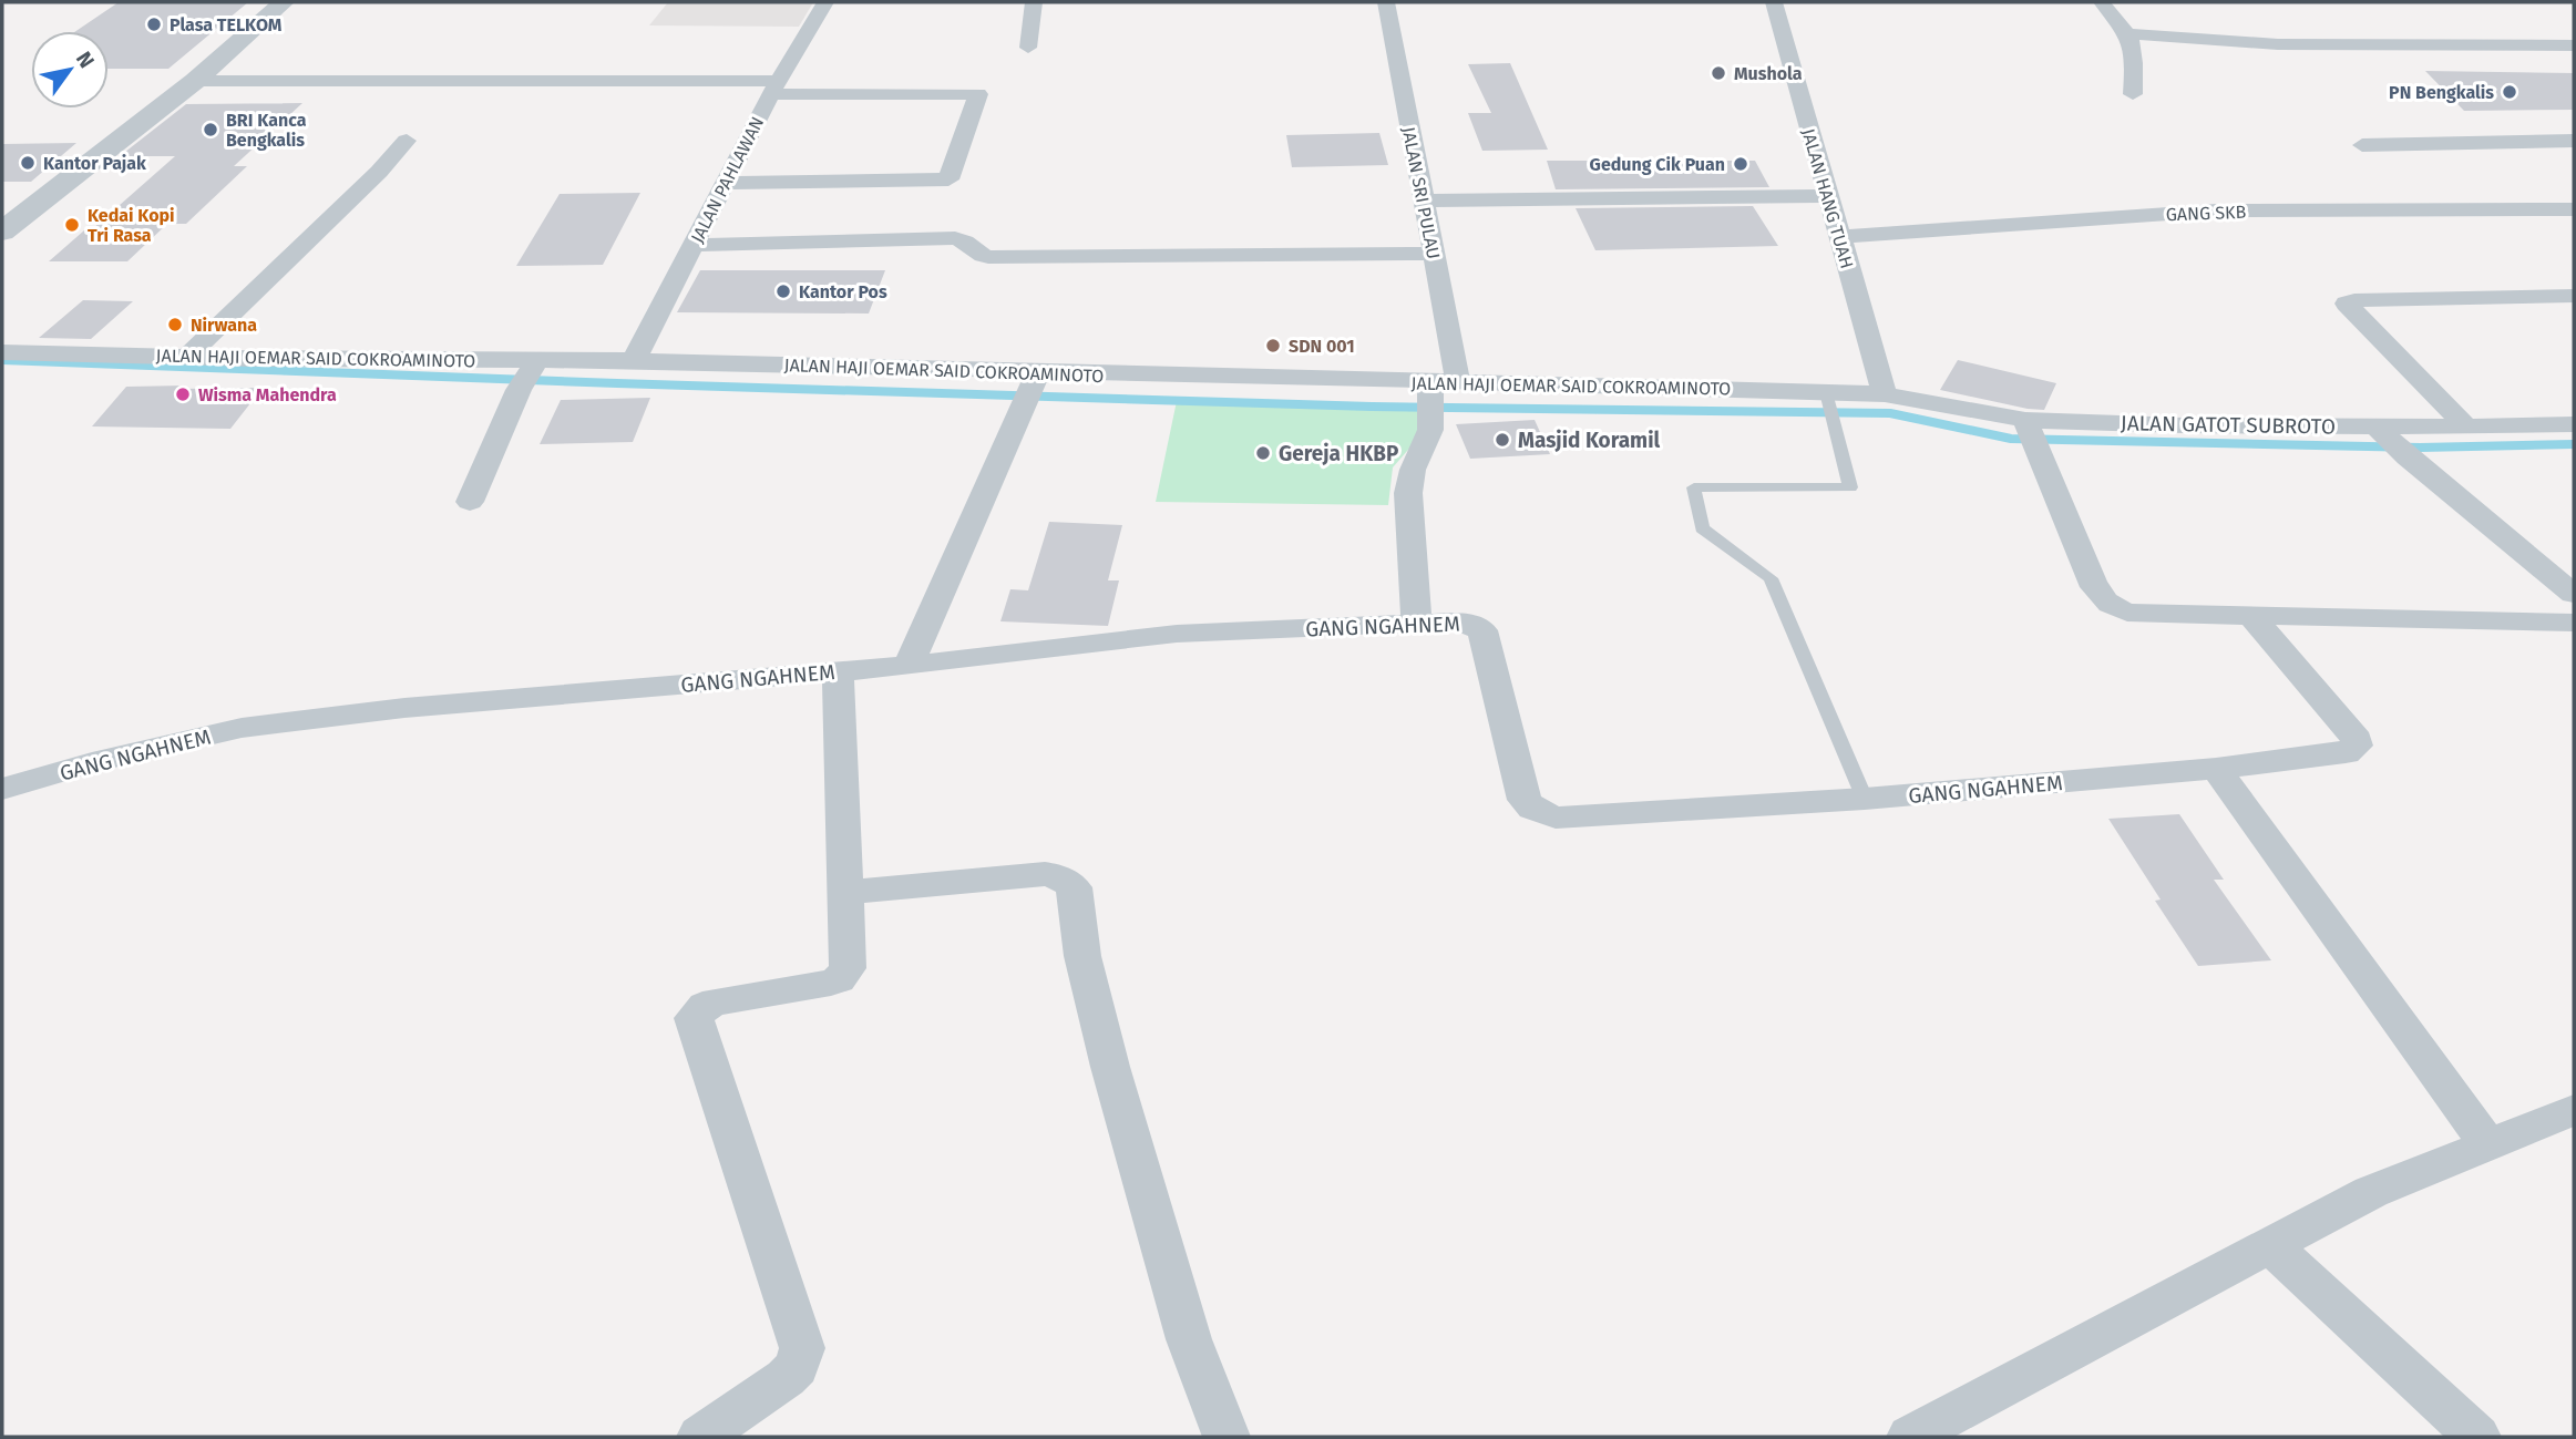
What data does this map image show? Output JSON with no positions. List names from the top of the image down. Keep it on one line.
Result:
{"streets":{"street":["JALAN PAHLAWAN","JALAN SRI PULAU","JALAN HANG TUAH","GANG SKB","JALAN HAJI OEMAR SAID COKROAMINOTO","JALAN GATOT SUBROTO","GANG NGAHNEM"]},"crossings":[["JALAN PAHLAWAN","JALAN HAJI OEMAR SAID COKROAMINOTO"],["JALAN SRI PULAU","JALAN HAJI OEMAR SAID COKROAMINOTO"],["JALAN HANG TUAH","GANG SKB"],["JALAN HANG TUAH","JALAN HAJI OEMAR SAID COKROAMINOTO"],["JALAN HANG TUAH","JALAN GATOT SUBROTO"],["JALAN HAJI OEMAR SAID COKROAMINOTO","JALAN GATOT SUBROTO"]],"places":["Plasa TELKOM","Mushola","PN Bengkalis","BRI Kanca Bengkalis","Kantor Pajak","Gedung Cik Puan","Kedai Kopi Tri Rasa","Kantor Pos","Nirwana","SDN 001","Wisma Mahendra","Masjid Koramil","Gereja HKBP"],"north":"top right"}
